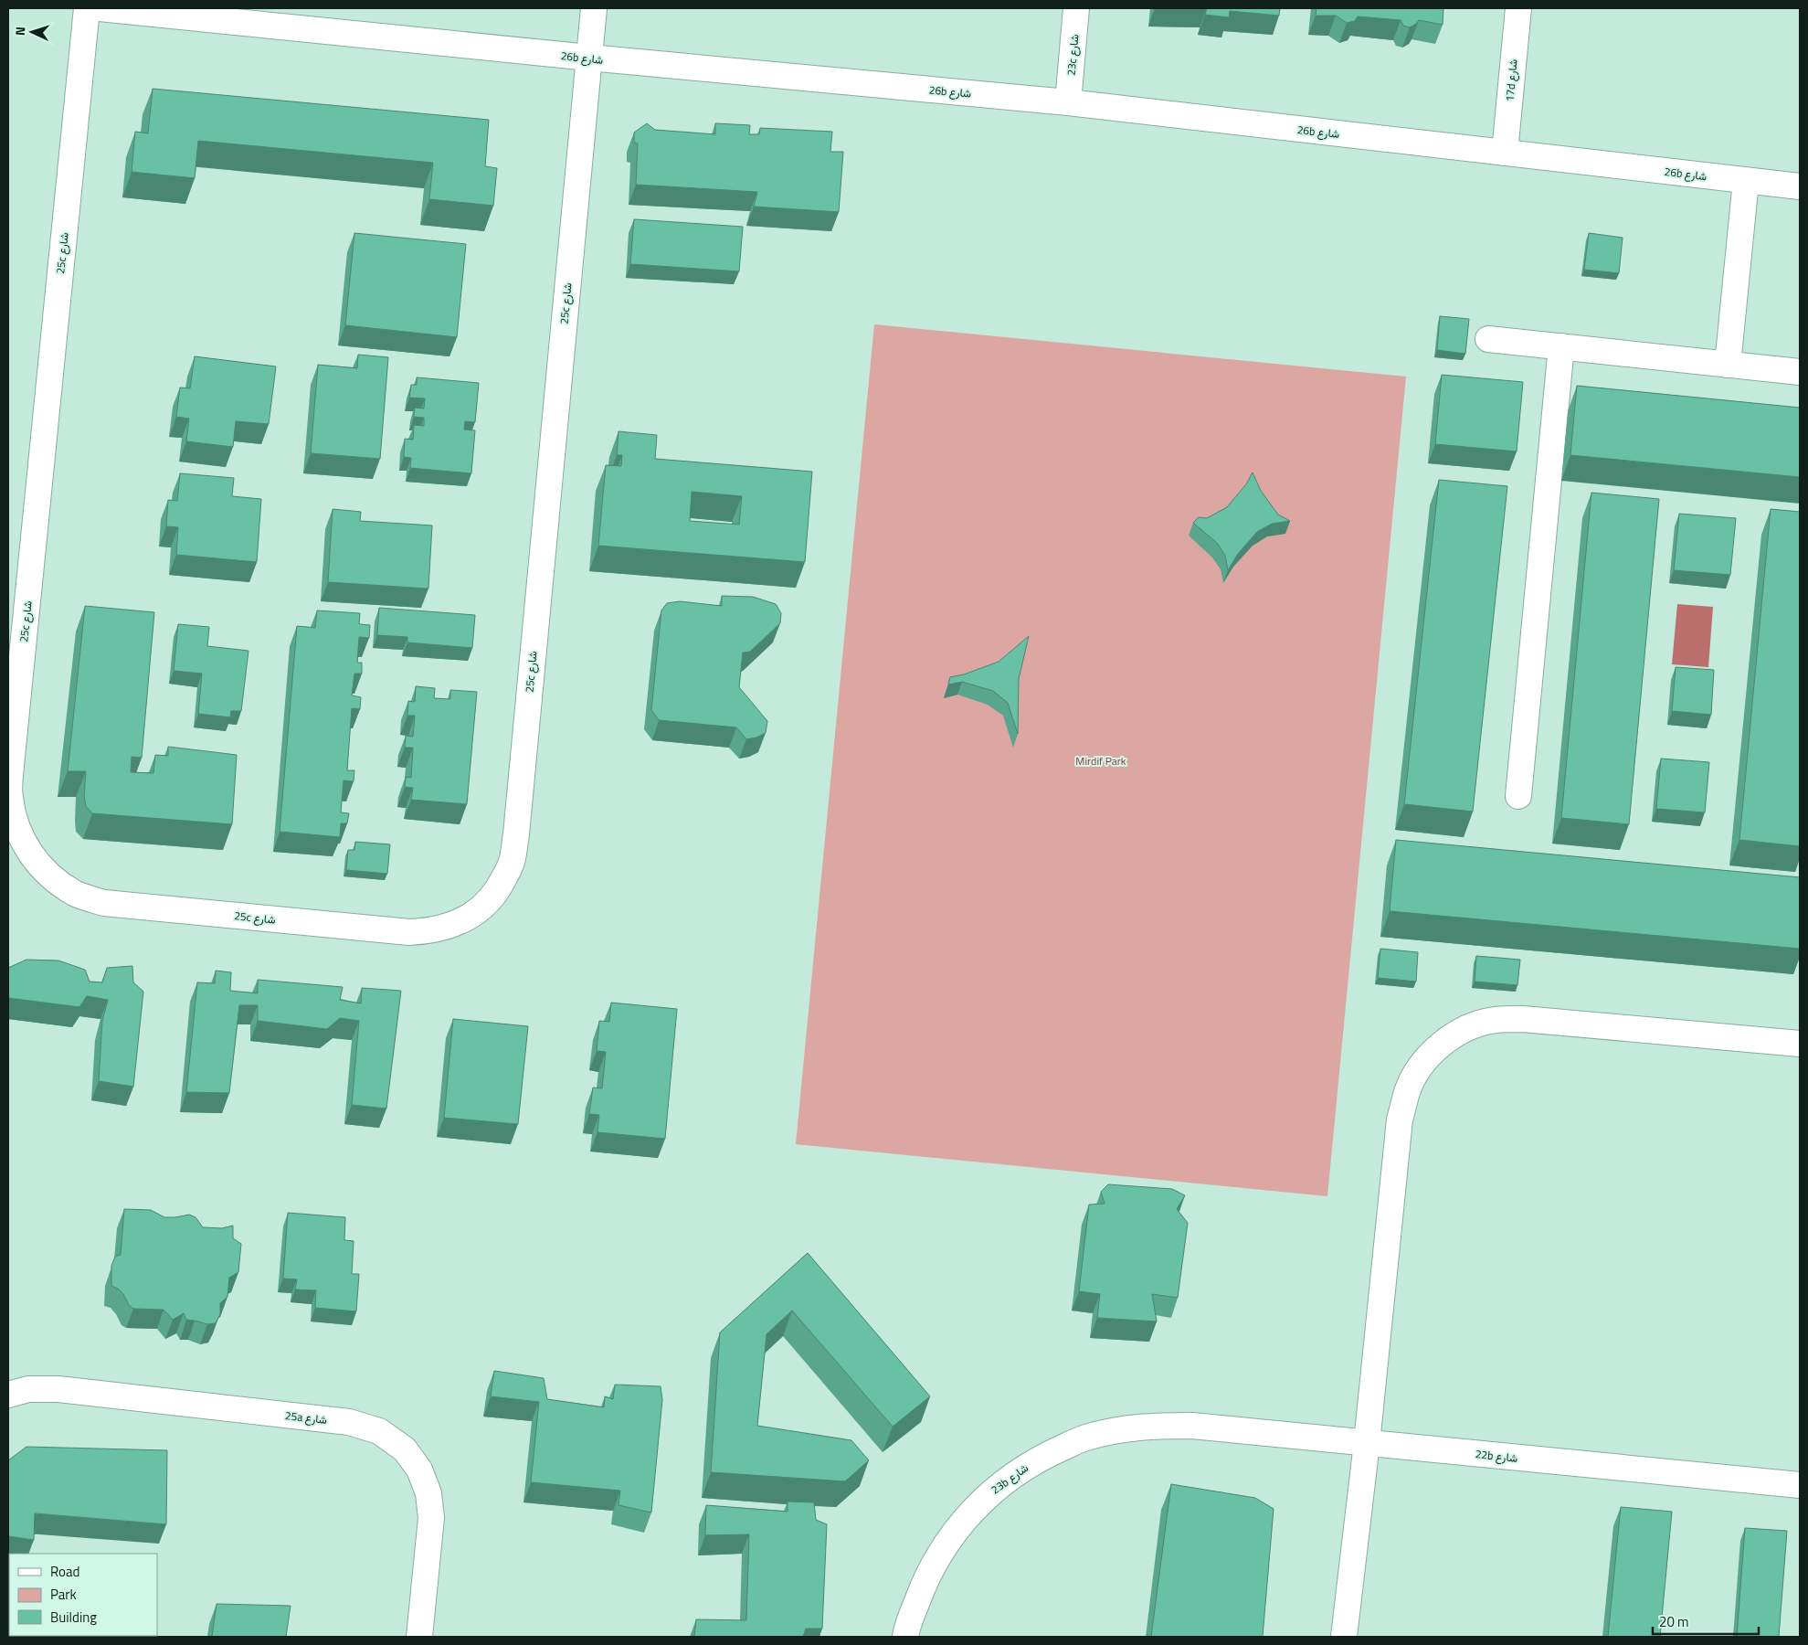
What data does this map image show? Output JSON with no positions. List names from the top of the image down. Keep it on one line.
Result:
{"streets":{"street":["23c شارع","26b شارع","17d شارع","25c شارع","25a شارع","22b شارع","23b شارع"]},"crossings":[["23c شارع","26b شارع"],["26b شارع","17d شارع"],["26b شارع","25c شارع"],["22b شارع","23b شارع"]],"parks":["Mirdif Park"],"legend":["Road","Park","Building"],"scale_bar":"20 m","north":"left"}
